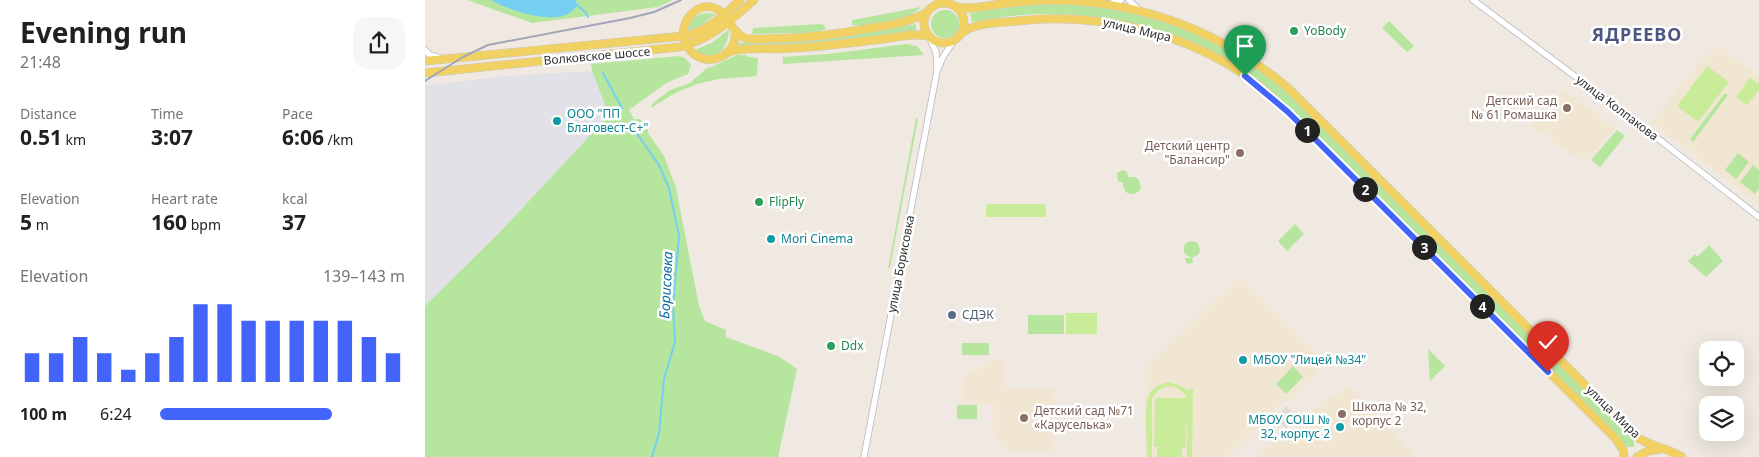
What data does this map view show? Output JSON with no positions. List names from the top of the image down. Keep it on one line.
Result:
{"streets":{"main road":["улица Мира","Волковское шоссе"],"street":["улица Колпакова","улица Борисовка"]},"crossings":[["улица Мира","улица Борисовка"]],"districts":["ЯДРЕЕВО"],"water":["Борисовка"],"places":["YoBody","Детский сад № 61 Ромашка","ООО \"ПП Благовест-С+\"","Детский центр \"Балансир\"","FlipFly","Mori Cinema","СДЭК","Ddx","МБОУ \"Лицей №34\"","Школа № 32, корпус 2","Детский сад №71 «Каруселька»","МБОУ СОШ № 32, корпус 2"],"page":{"heading":["Evening run","21:48"],"stats":[["Distance","0.51 km"],["Time","3:07"],["Pace","6:06 /km"],["Elevation","5 m"],["Heart rate","160 bpm"],["kcal","37"]],"pins":["1","2","3","4"],"chart":["Elevation","139–143 m"],"list":[{"name":"100 m","note":"6:24"}]}}
